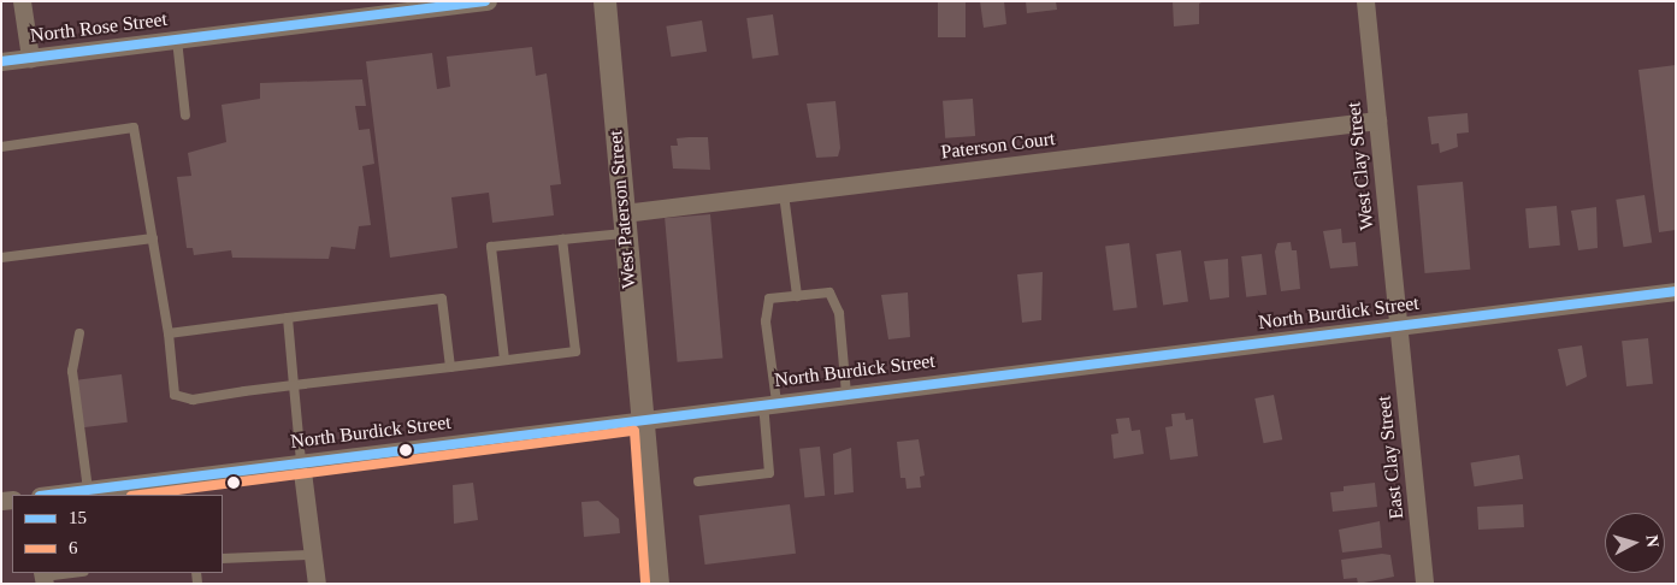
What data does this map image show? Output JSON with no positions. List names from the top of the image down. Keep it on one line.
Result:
{"streets":{"street":["North Rose Street","Paterson Court","West Clay Street","West Paterson Street","North Burdick Street","East Clay Street"]},"crossings":[["Paterson Court","West Clay Street"],["Paterson Court","West Paterson Street"],["West Clay Street","North Burdick Street"],["West Clay Street","East Clay Street"],["West Paterson Street","North Burdick Street"],["North Burdick Street","East Clay Street"]],"lines":["transit line 15","transit line 6"],"legend":["15","6"],"north":"right"}
